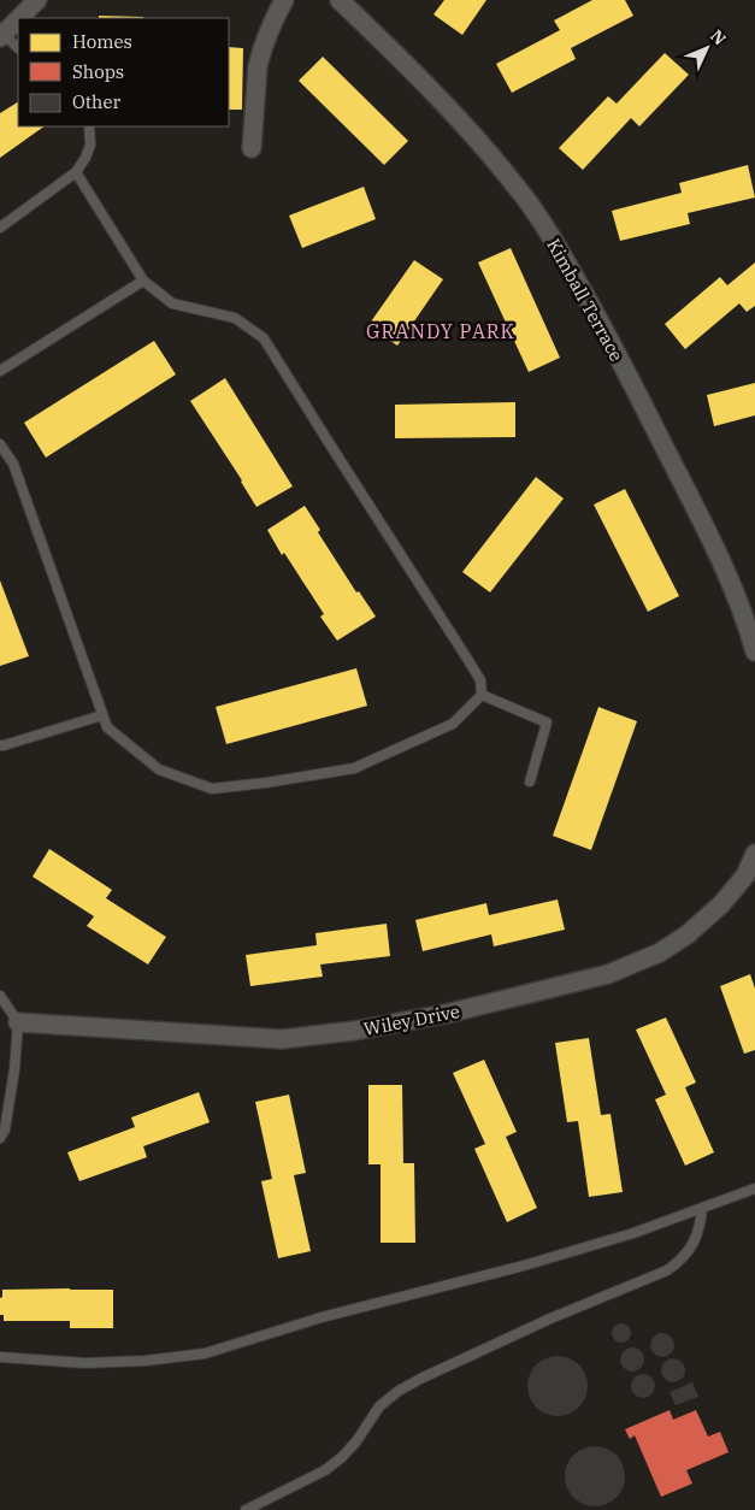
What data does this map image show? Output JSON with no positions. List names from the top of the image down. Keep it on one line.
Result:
{"streets":{"street":["Kimball Terrace","Wiley Drive"]},"districts":["GRANDY PARK"],"legend":["Homes","Shops","Other"],"north":"top right"}
